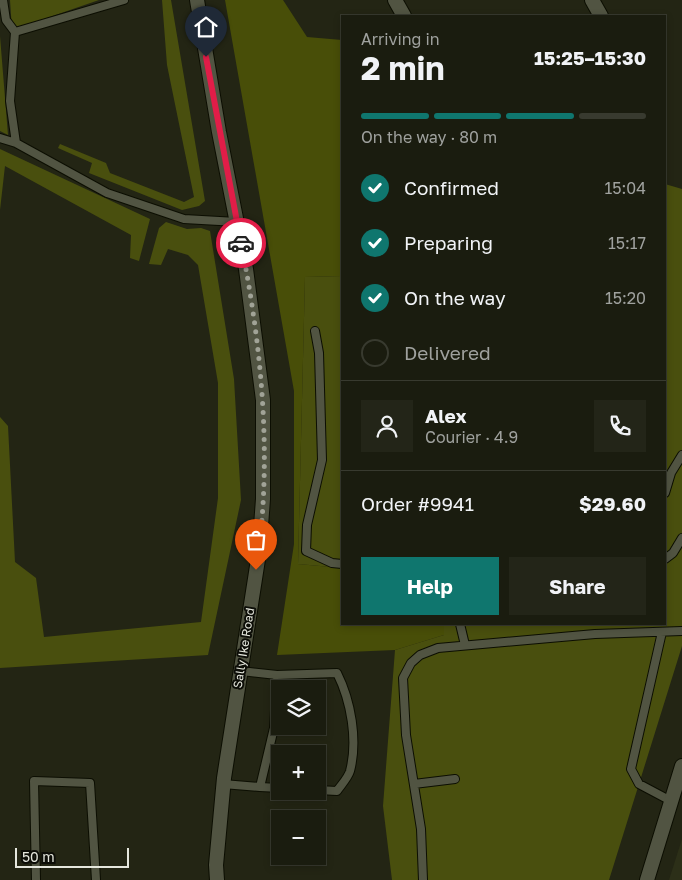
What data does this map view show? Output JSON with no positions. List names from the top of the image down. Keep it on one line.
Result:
{"streets":{"main road":["Sally Ike Road"]},"scale_bar":"50 m","page":{"heading":["2 min","Arriving in","15:25–15:30"],"panel":["Alex","Courier · 4.9","Order #9941","$29.60"],"bar":"On the way · 80 m","list":[["Confirmed","15:04"],["Preparing","15:17"],["On the way","15:20"],"Delivered"],"buttons":["Help","Share"],"map_buttons":["+","−"],"scale":"50 m"}}
